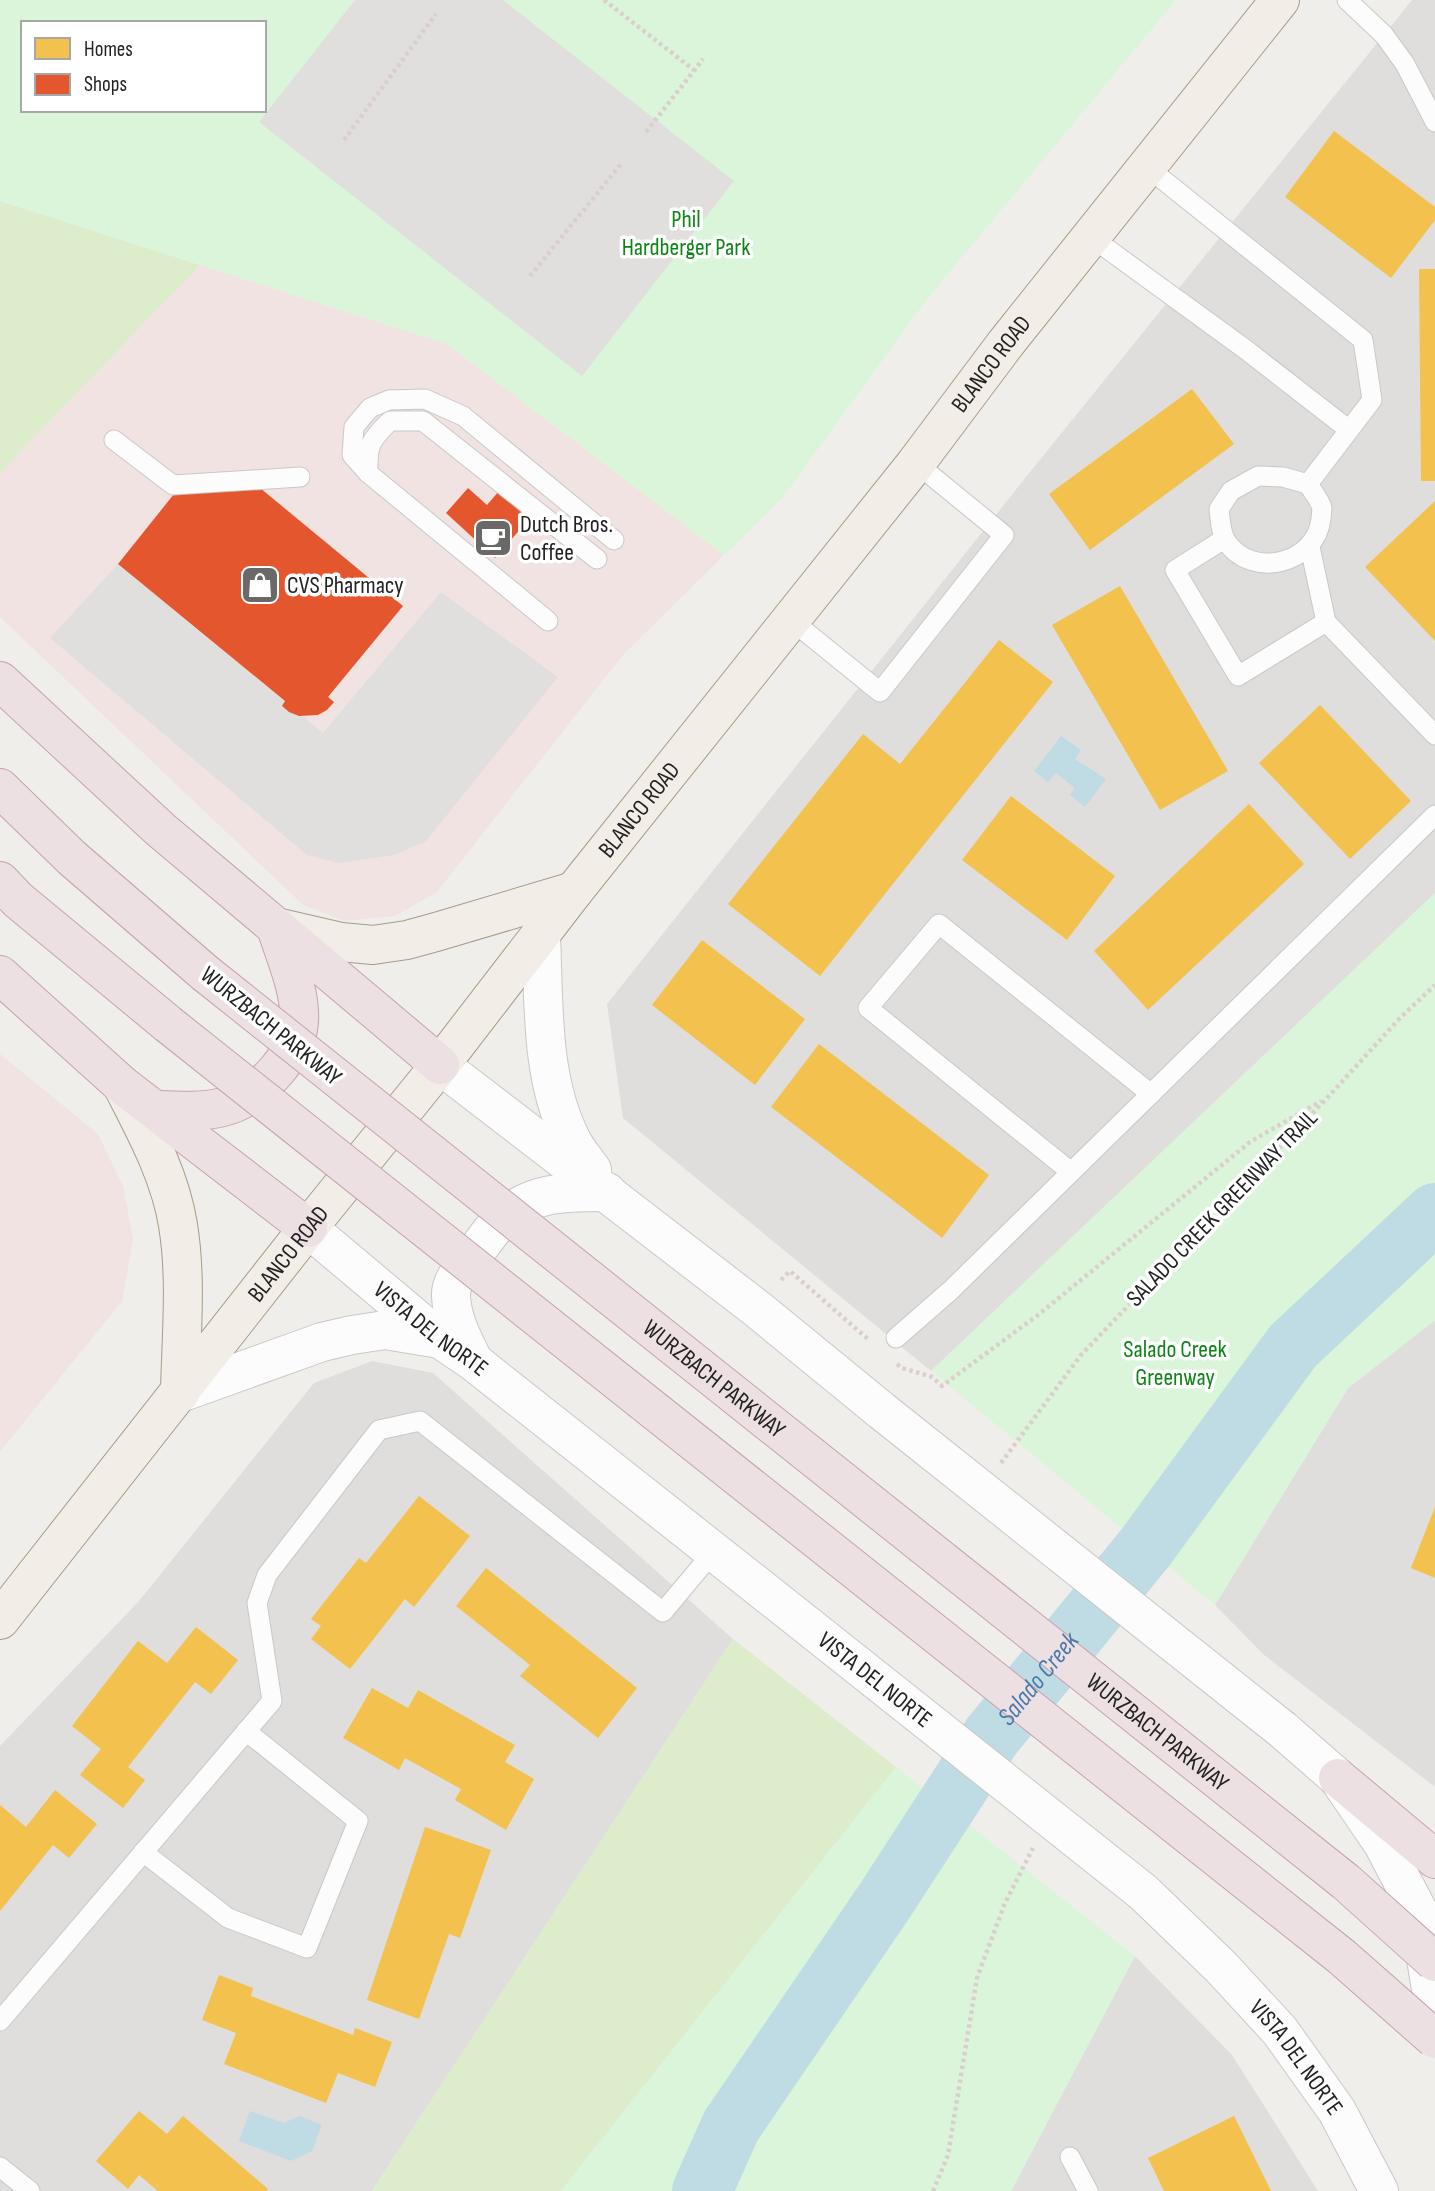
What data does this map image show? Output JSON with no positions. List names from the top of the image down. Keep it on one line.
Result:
{"streets":{"highway":["WURZBACH PARKWAY"],"main road":["BLANCO ROAD"],"street":["VISTA DEL NORTE"],"path":["SALADO CREEK GREENWAY TRAIL"]},"crossings":[["BLANCO ROAD","VISTA DEL NORTE"]],"water":["Salado Creek"],"parks":["Phil Hardberger Park","Salado Creek Greenway"],"places":{"cafe":["Dutch Bros. Coffee"],"shop":["CVS Pharmacy"]},"legend":["Homes","Shops"]}
